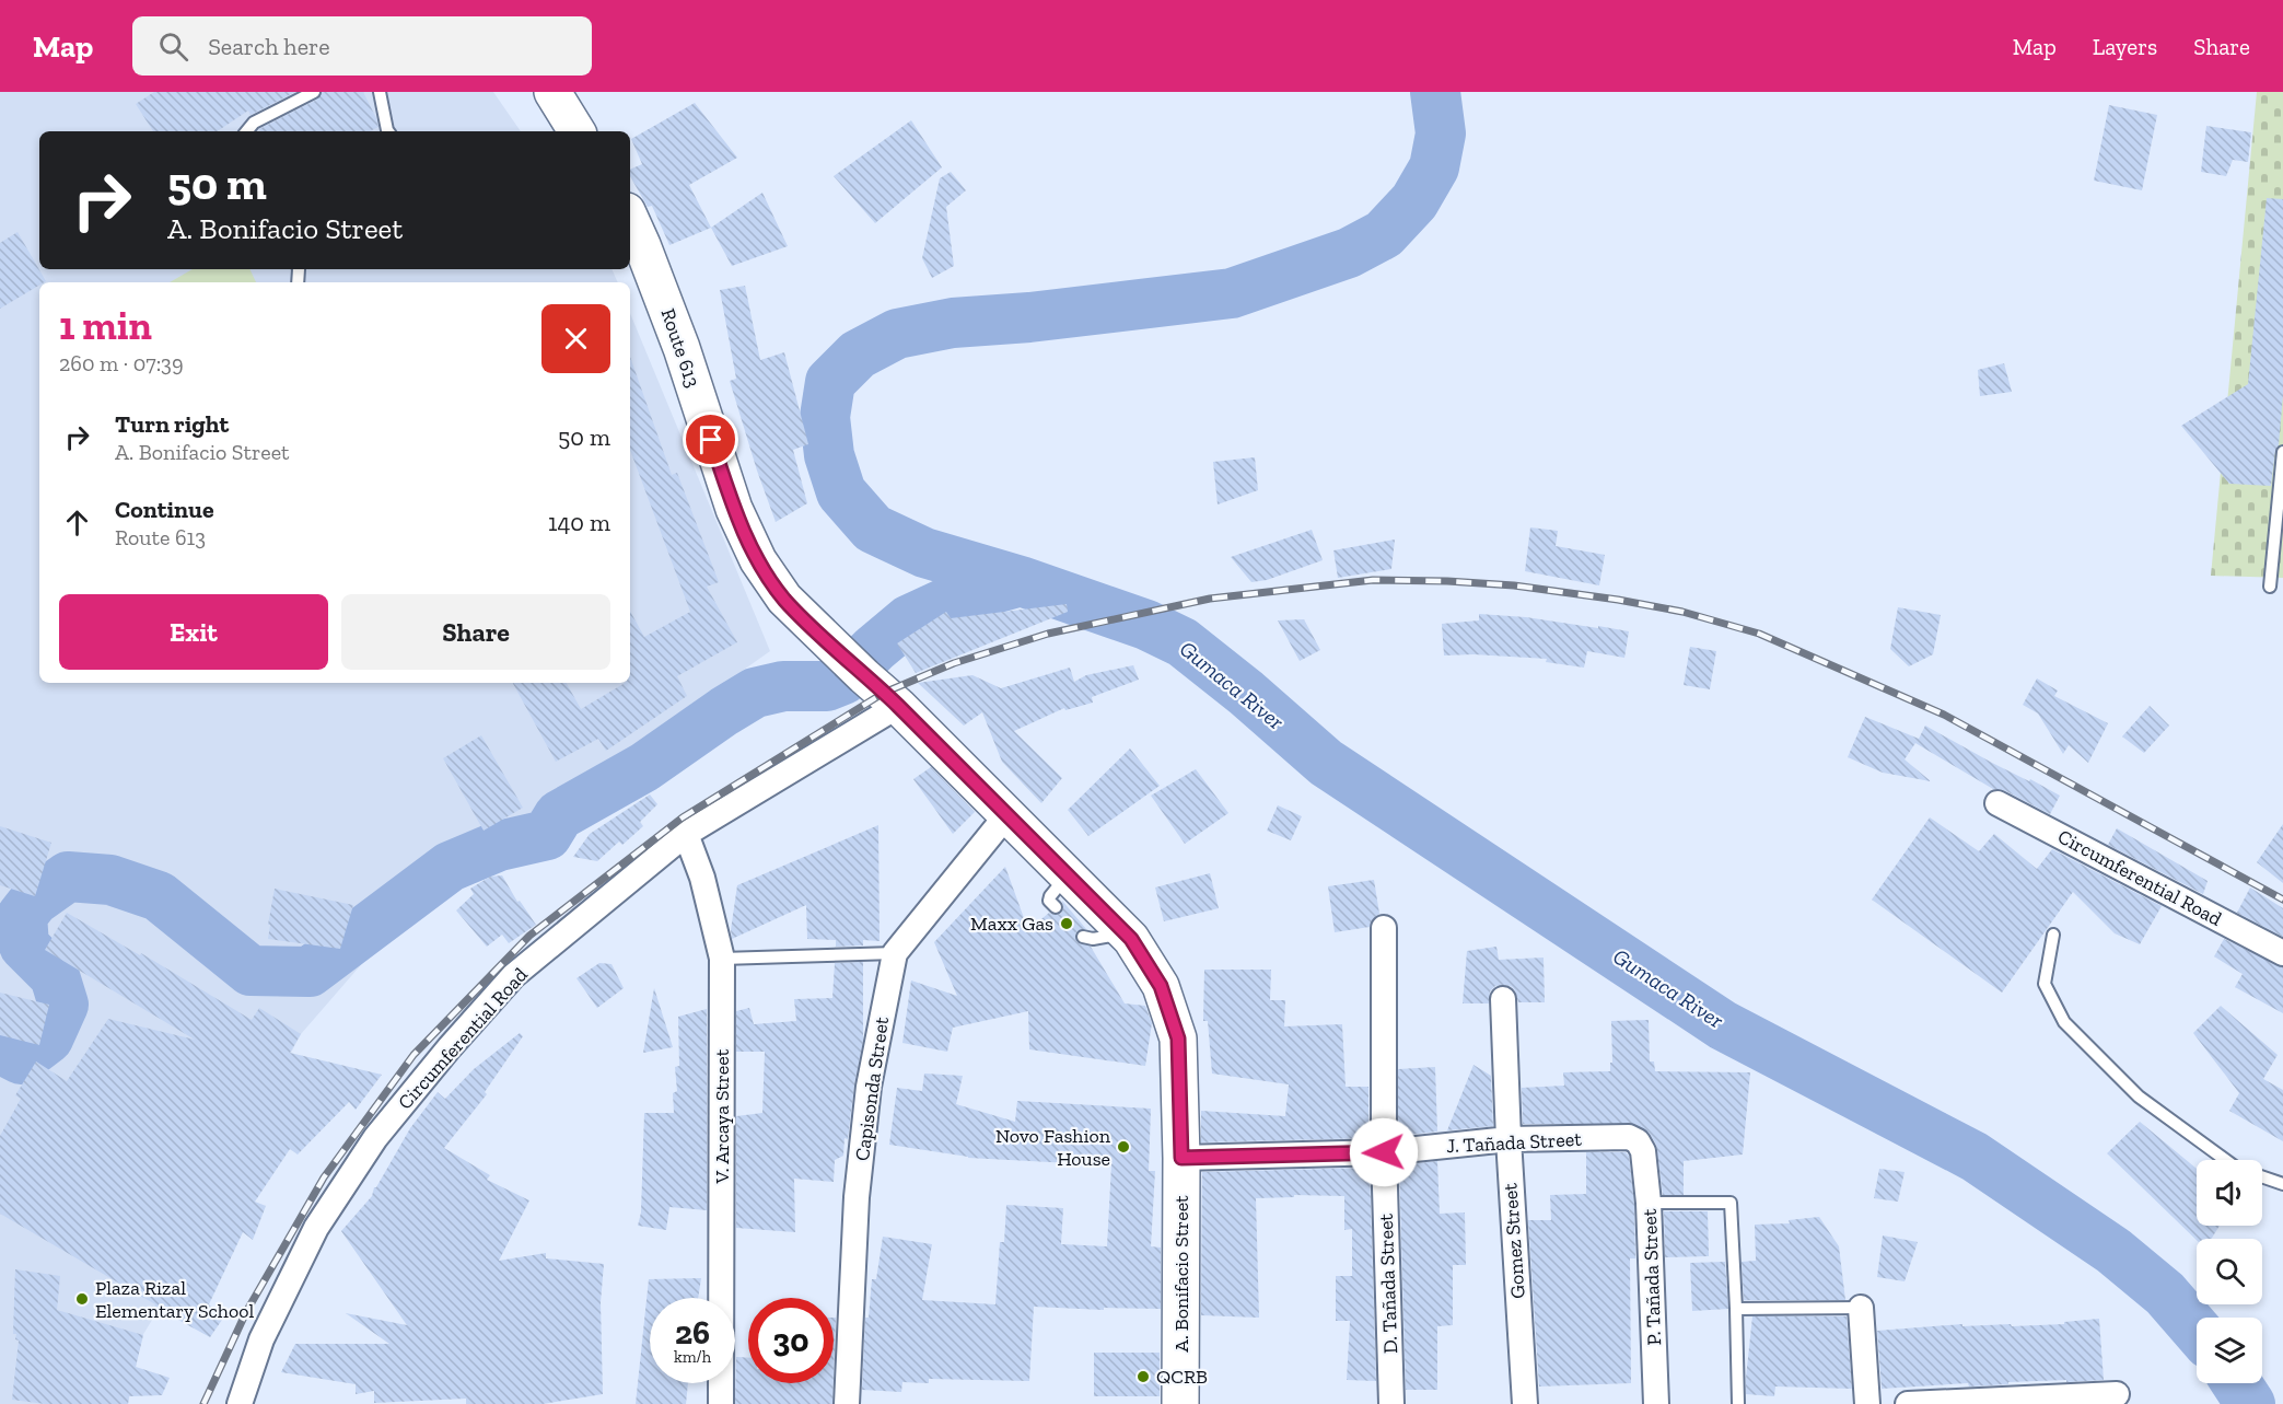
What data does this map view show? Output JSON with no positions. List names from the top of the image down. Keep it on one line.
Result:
{"streets":{"main road":["Route 613","A. Bonifacio Street"],"street":["Circumferential Road","Capisonda Street","V. Arcaya Street","J. Tañada Street","Gomez Street","P. Tañada Street","D. Tañada Street"]},"crossings":[["Route 613","A. Bonifacio Street"],["Circumferential Road","V. Arcaya Street"],["Circumferential Road","A. Bonifacio Street"],["Capisonda Street","A. Bonifacio Street"],["J. Tañada Street","Gomez Street"],["J. Tañada Street","A. Bonifacio Street"],["J. Tañada Street","P. Tañada Street"],["J. Tañada Street","D. Tañada Street"]],"water":["Gumaca River"],"places":["Maxx Gas","Novo Fashion House","Plaza Rizal Elementary School","QCRB"],"page":{"header":"Map","search":"Search here","nav":["Map","Layers","Share"],"turn":["50 m","A. Bonifacio Street"],"heading":["1 min","260 m · 07:39"],"list":[{"name":"Turn right","note":"A. Bonifacio Street","value":"50 m"},{"name":"Continue","note":"Route 613","value":"140 m"}],"buttons":["Exit","Share"],"speed":"26 km/h","limit":"30"}}
